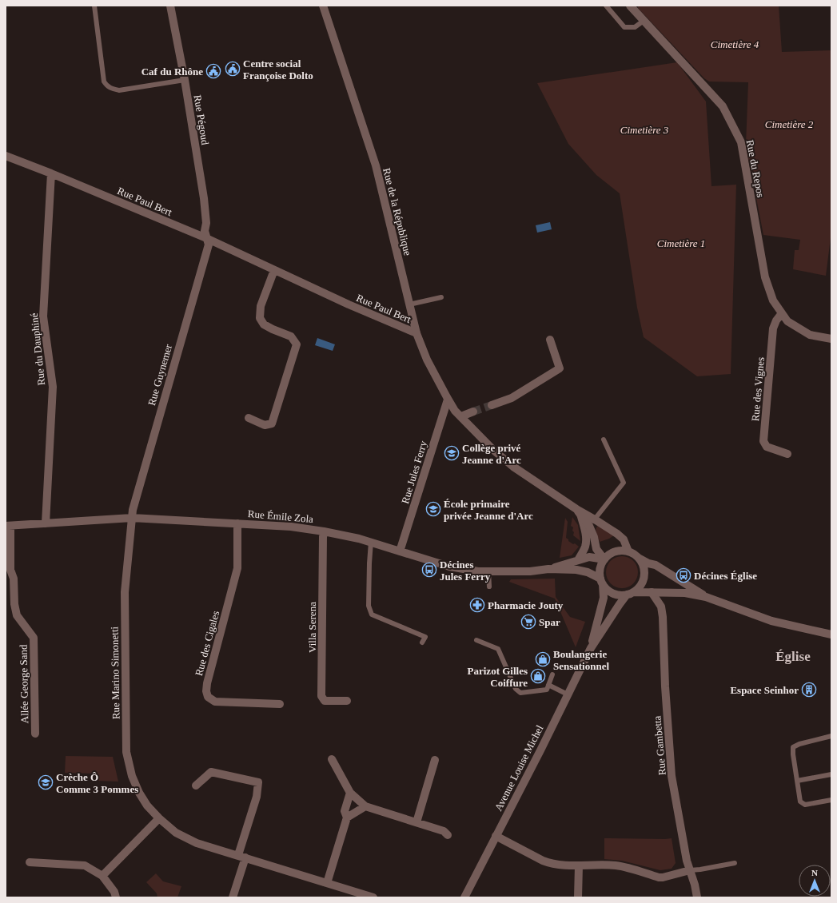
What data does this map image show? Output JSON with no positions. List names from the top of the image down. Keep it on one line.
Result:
{"streets":{"street":["Rue Pégoud","Rue du Repos","Rue Paul Bert","Rue de la République","Rue du Dauphiné","Rue Guynemer","Rue des Vignes","Rue Jules Ferry","Rue Émile Zola","Villa Serena","Rue des Cigales","Rue Marino Simonetti","Allée George Sand","Rue Gambetta","Avenue Louise Michel"]},"crossings":[["Rue Pégoud","Rue Paul Bert"],["Rue Pégoud","Rue Guynemer"],["Rue du Repos","Rue des Vignes"],["Rue Paul Bert","Rue de la République"],["Rue Paul Bert","Rue du Dauphiné"],["Rue Paul Bert","Rue Guynemer"],["Rue de la République","Rue Jules Ferry"],["Rue de la République","Rue Émile Zola"],["Rue de la République","Avenue Louise Michel"],["Rue du Dauphiné","Rue Émile Zola"],["Rue Guynemer","Rue Émile Zola"],["Rue Guynemer","Rue Marino Simonetti"],["Rue Jules Ferry","Rue Émile Zola"],["Rue Émile Zola","Villa Serena"],["Rue Émile Zola","Rue des Cigales"],["Rue Émile Zola","Rue Marino Simonetti"],["Rue Émile Zola","Allée George Sand"],["Rue Émile Zola","Avenue Louise Michel"]],"districts":["Église"],"parks":["Cimetière 4","Cimetière 2","Cimetière 3","Cimetière 1"],"places":{"public building":["Centre social Françoise Dolto","Caf du Rhône"],"school or university":["Collège privé Jeanne d'Arc","École primaire privée Jeanne d'Arc","Crèche Ô Comme 3 Pommes"],"bus stop":["Décines Jules Ferry","Décines Église"],"pharmacy":["Pharmacie Jouty"],"supermarket":["Spar"],"shop":["Boulangerie Sensationnel","Parizot Gilles Coiffure"],"building":["Espace Seinhor"]},"north":"top"}
